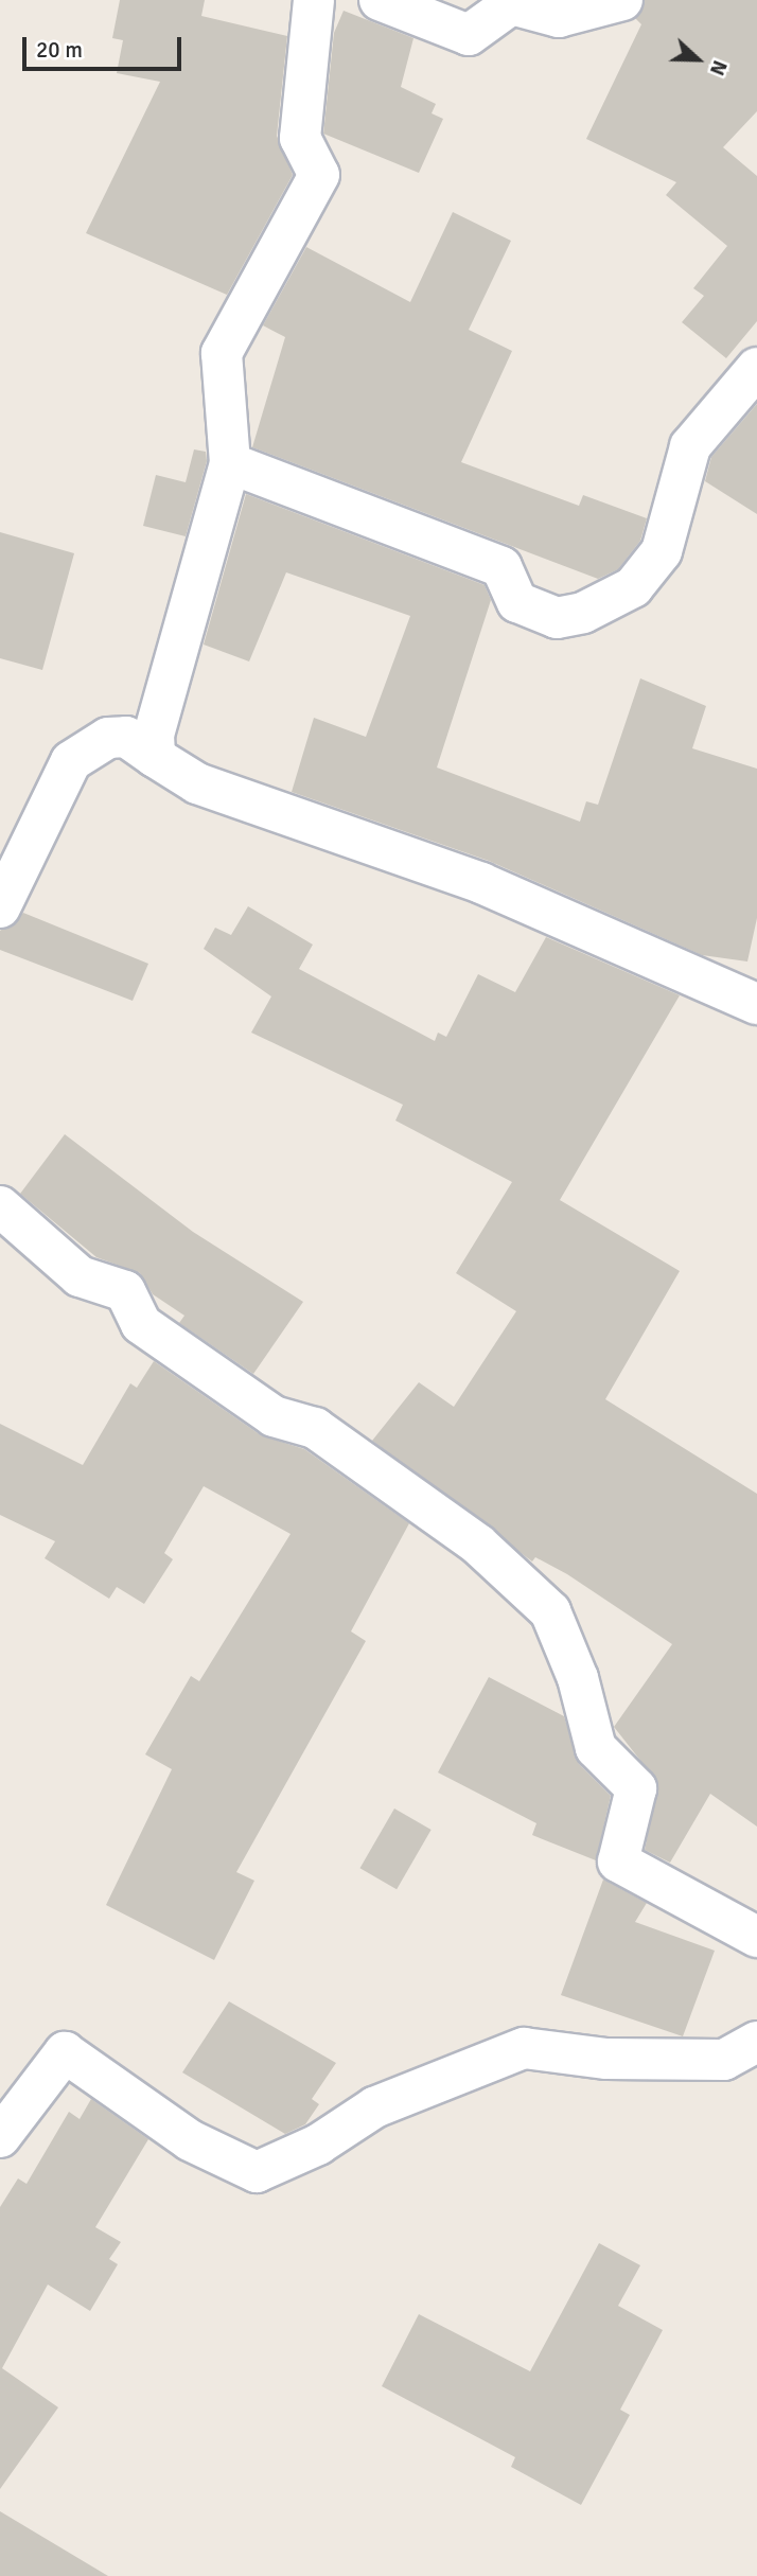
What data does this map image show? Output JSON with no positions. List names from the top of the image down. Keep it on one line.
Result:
{"scale_bar":"20 m","north":"right"}
